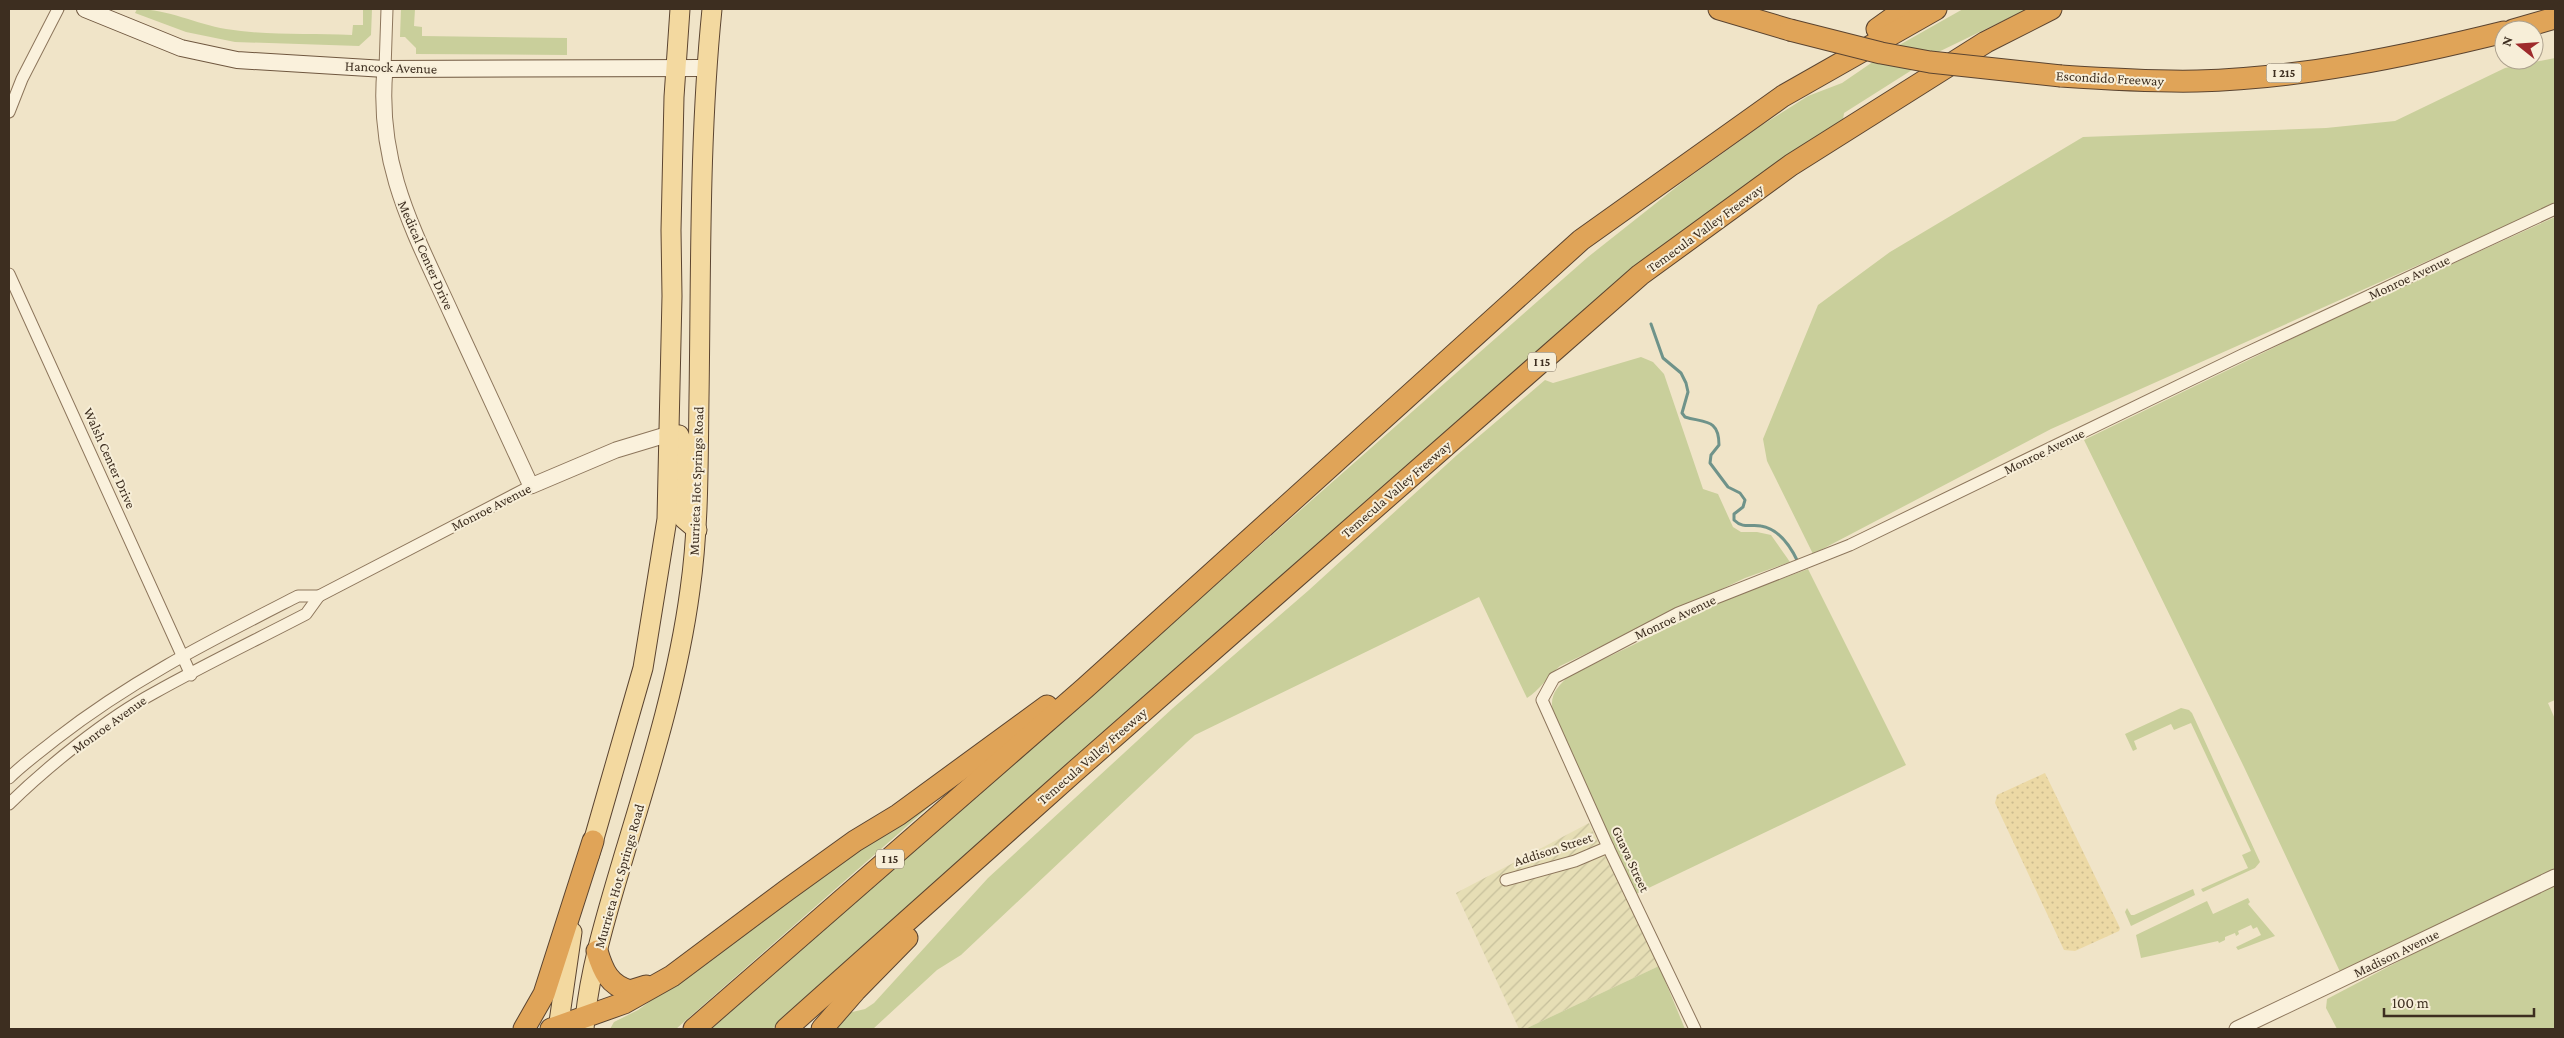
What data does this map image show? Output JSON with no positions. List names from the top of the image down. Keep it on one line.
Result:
{"streets":{"highway":["I 215","Escondido Freeway","Temecula Valley Freeway","I 15"],"main road":["Hancock Avenue","Murrieta Hot Springs Road"],"street":["Medical Center Drive","Monroe Avenue","Walsh Center Drive","Addison Street","Guava Street","Madison Avenue"]},"crossings":[["Hancock Avenue","Medical Center Drive"],["Hancock Avenue","Murrieta Hot Springs Road"],["Medical Center Drive","Monroe Avenue"],["Monroe Avenue","Walsh Center Drive"],["Monroe Avenue","Murrieta Hot Springs Road"],["Monroe Avenue","Guava Street"],["Addison Street","Guava Street"]],"scale_bar":"100 m","north":"left"}
